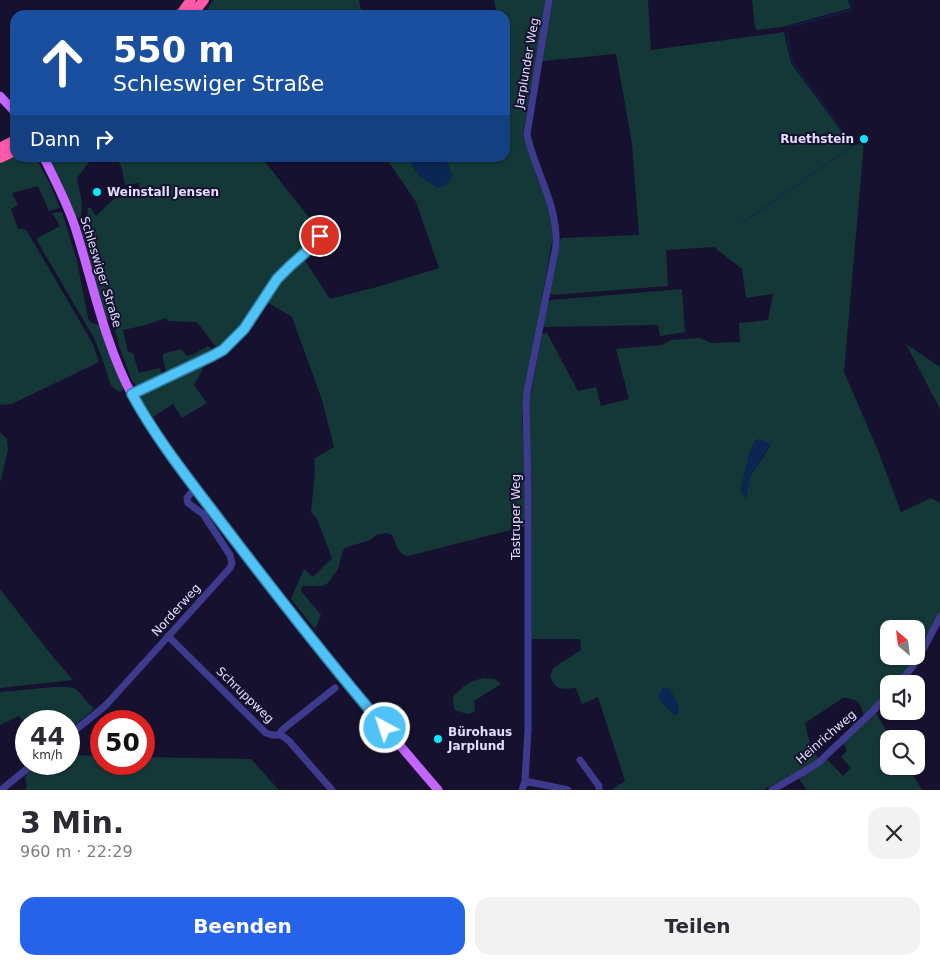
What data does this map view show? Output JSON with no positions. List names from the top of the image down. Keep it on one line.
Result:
{"streets":{"main road":["Schleswiger Straße"],"street":["Jarplunder Weg","Tastruper Weg","Norderweg","Schruppweg","Heinrichweg"]},"crossings":[["Jarplunder Weg","Tastruper Weg"],["Schleswiger Straße","Norderweg"],["Norderweg","Schruppweg"]],"places":["Ruethstein","Weinstall Jensen","Bürohaus Jarplund"],"north":"top left","page":{"turn":["550 m","Schleswiger Straße"],"then":"Dann","speed":"44 km/h","limit":"50","heading":["3 Min.","960 m · 22:29"],"buttons":["Beenden","Teilen"]}}
